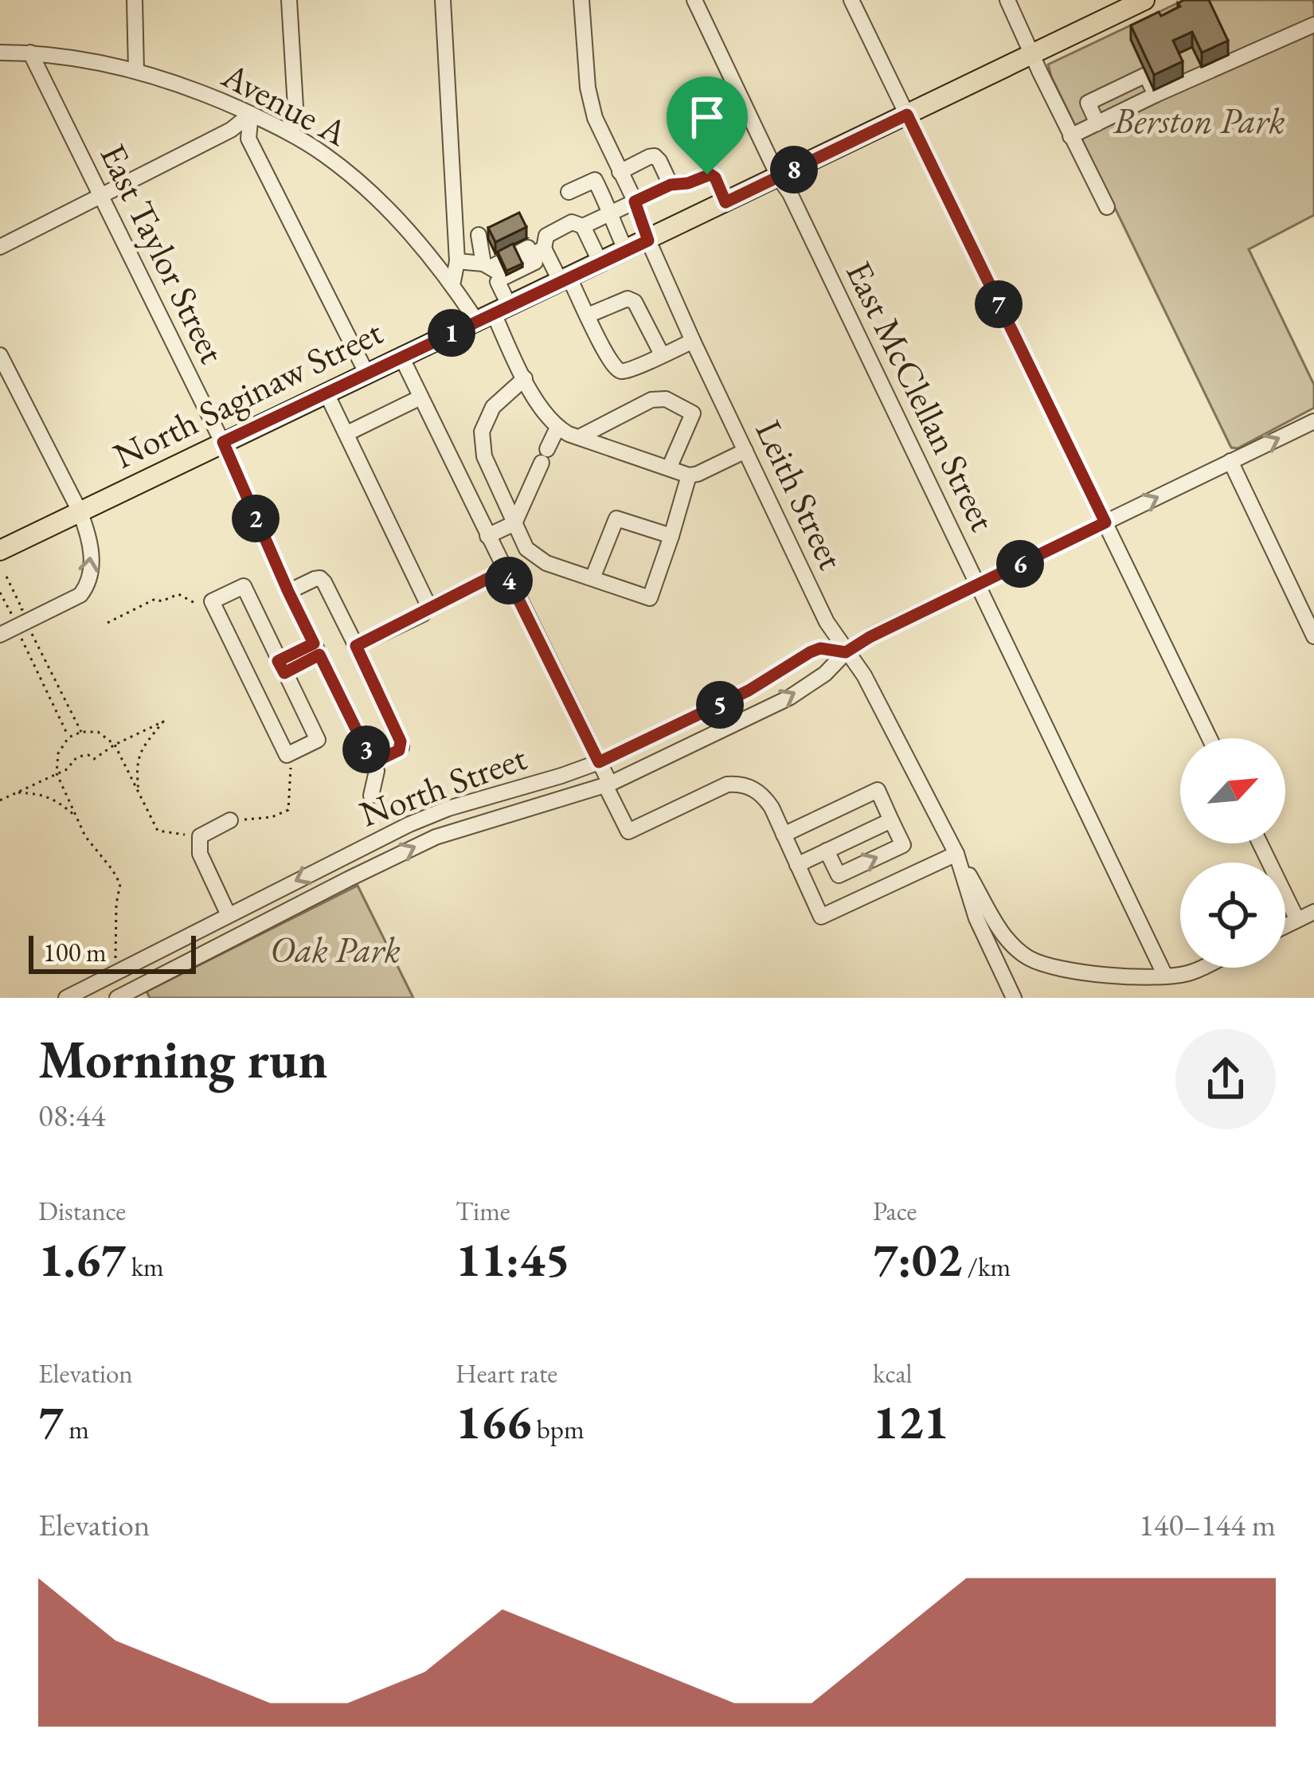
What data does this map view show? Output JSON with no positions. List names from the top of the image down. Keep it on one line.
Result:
{"streets":{"main road":["North Saginaw Street"],"street":["Avenue A","East Taylor Street","East McClellan Street","Leith Street","North Street"]},"crossings":[["Avenue A","East Taylor Street"],["Avenue A","North Saginaw Street"],["East Taylor Street","North Saginaw Street"],["North Saginaw Street","East McClellan Street"],["North Saginaw Street","Leith Street"],["East McClellan Street","North Street"],["Leith Street","North Street"]],"parks":["Berston Park","Oak Park"],"scale_bar":"100 m","north":"top right","page":{"pins":["8","7","1","2","6","4","5","3"],"scale":"100 m","heading":["Morning run","08:44"],"stats":[["Distance","1.67 km"],["Time","11:45"],["Pace","7:02 /km"],["Elevation","7 m"],["Heart rate","166 bpm"],["kcal","121"]],"chart":["Elevation","140–144 m"]}}
